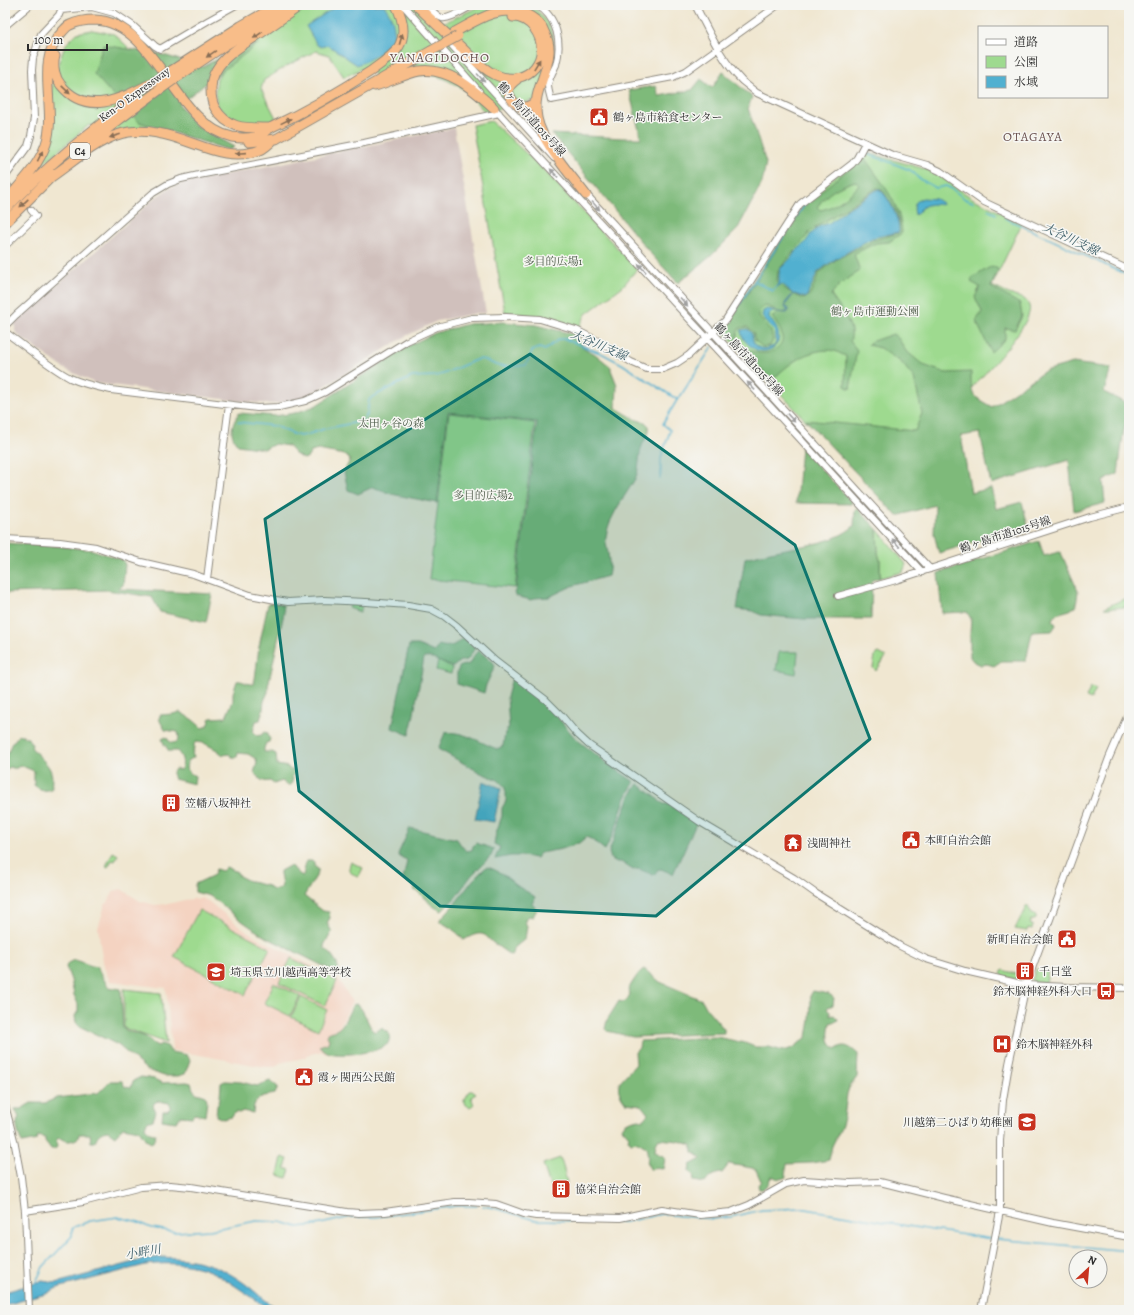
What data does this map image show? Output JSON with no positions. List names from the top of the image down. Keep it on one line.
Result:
{"streets":{"highway":["Ken-O Expressway","C4"],"street":["鶴ヶ島市道1015号線"]},"districts":["YANAGIDOCHO","OTAGAYA"],"water":["大谷川支線","小畔川"],"parks":["多目的広場1","鶴ヶ島市運動公園","太田ヶ谷の森","多目的広場2"],"places":{"public building":["鶴ヶ島市給食センター","本町自治会館","新町自治会館","霞ヶ関西公民館"],"building":["笠幡八坂神社","千日堂","協栄自治会館"],"temple":["浅間神社"],"school or university":["埼玉県立川越西高等学校","川越第二ひばり幼稚園"],"bus stop":["鈴木脳神経外科入口"],"hospital":["鈴木脳神経外科"]},"legend":["道路","公園","水域"],"scale_bar":"100 m","north":"top right"}
